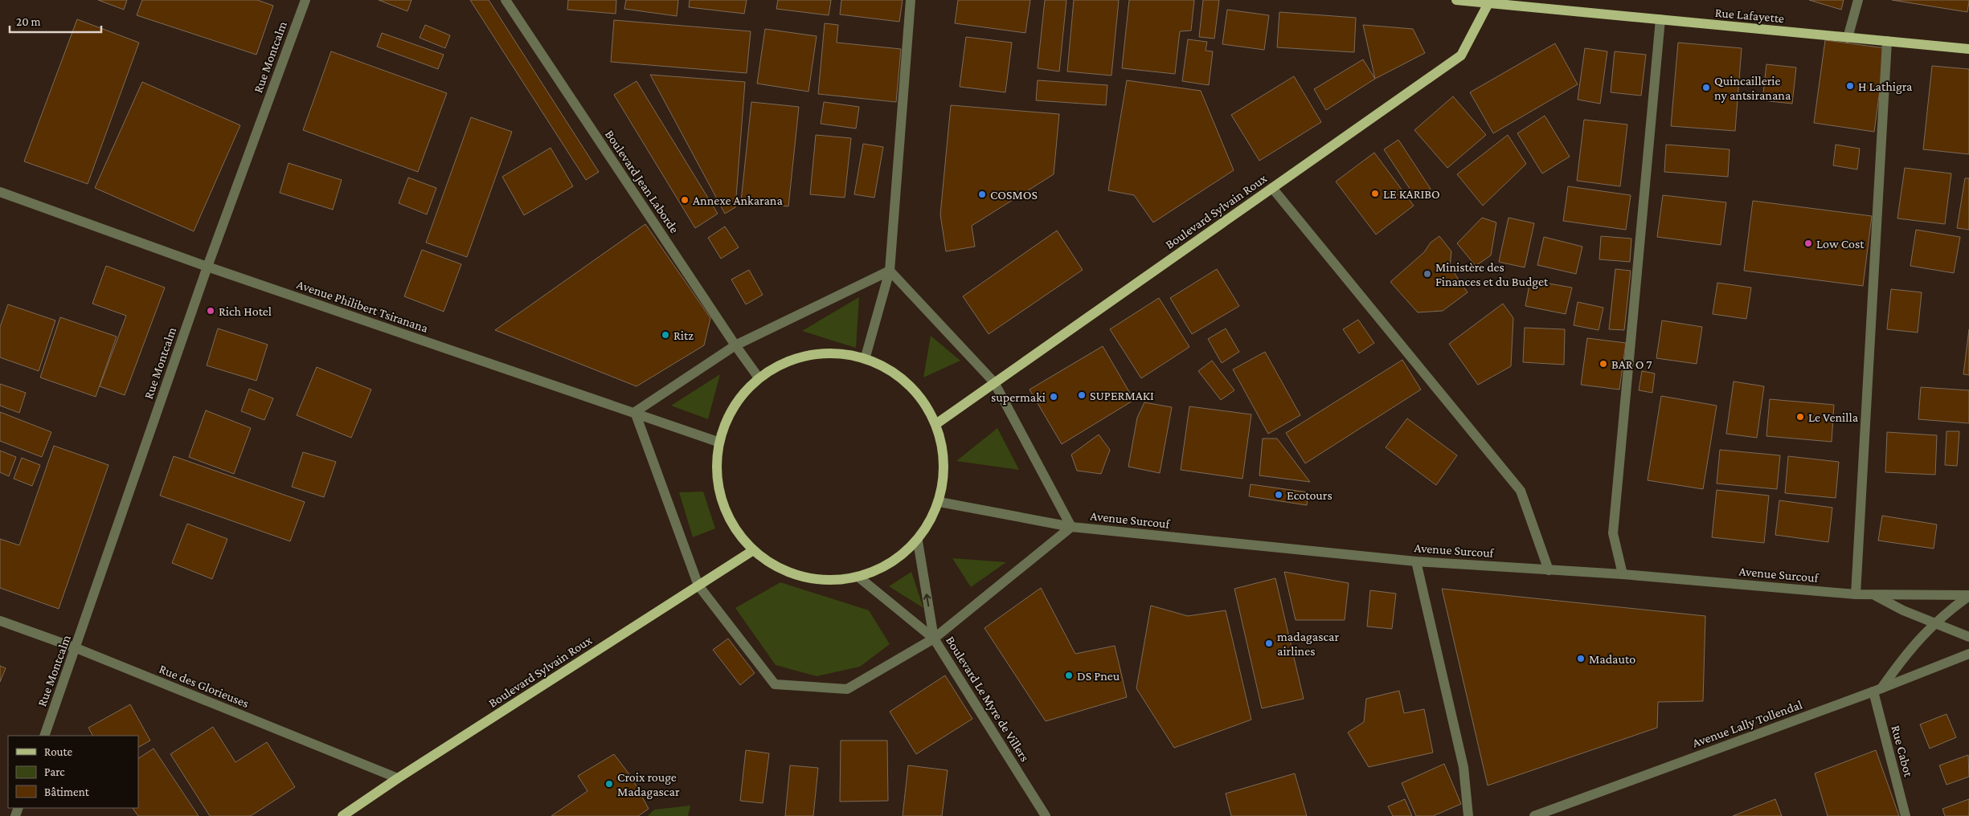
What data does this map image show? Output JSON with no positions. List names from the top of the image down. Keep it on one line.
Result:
{"streets":{"main road":["Rue Lafayette","Boulevard Sylvain Roux"],"street":["Rue Montcalm","Boulevard Jean Laborde","Avenue Philibert Tsiranana","Avenue Surcouf","Rue des Glorieuses","Boulevard Le Myre de Villers","Avenue Lally Tollendal","Rue Cabot"]},"crossings":[["Rue Lafayette","Boulevard Sylvain Roux"],["Rue Montcalm","Avenue Philibert Tsiranana"],["Rue Montcalm","Rue des Glorieuses"],["Boulevard Sylvain Roux","Rue des Glorieuses"],["Avenue Lally Tollendal","Rue Cabot"]],"places":["H Lathigra","Quincaillerie ny antsiranana","LE KARIBO","COSMOS","Annexe Ankarana","Low Cost","Ministère des Finances et du Budget","Rich Hotel","Ritz","BAR O 7","SUPERMAKI","supermaki","Le Venilla","Ecotours","madagascar airlines","Madauto","DS Pneu","Croix rouge Madagascar"],"legend":["Route","Parc","Bâtiment"],"scale_bar":"20 m"}
